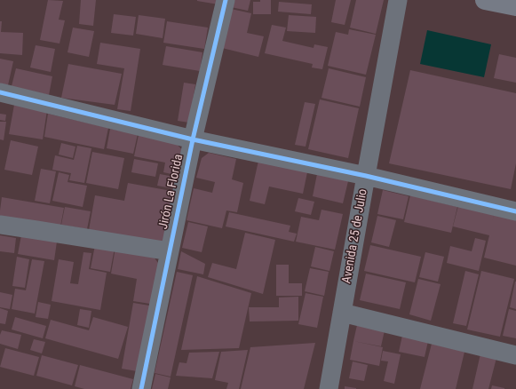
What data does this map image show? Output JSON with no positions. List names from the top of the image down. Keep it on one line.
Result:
{"streets":{"street":["Jirón La Florida","Avenida 25 de Julio"]}}
